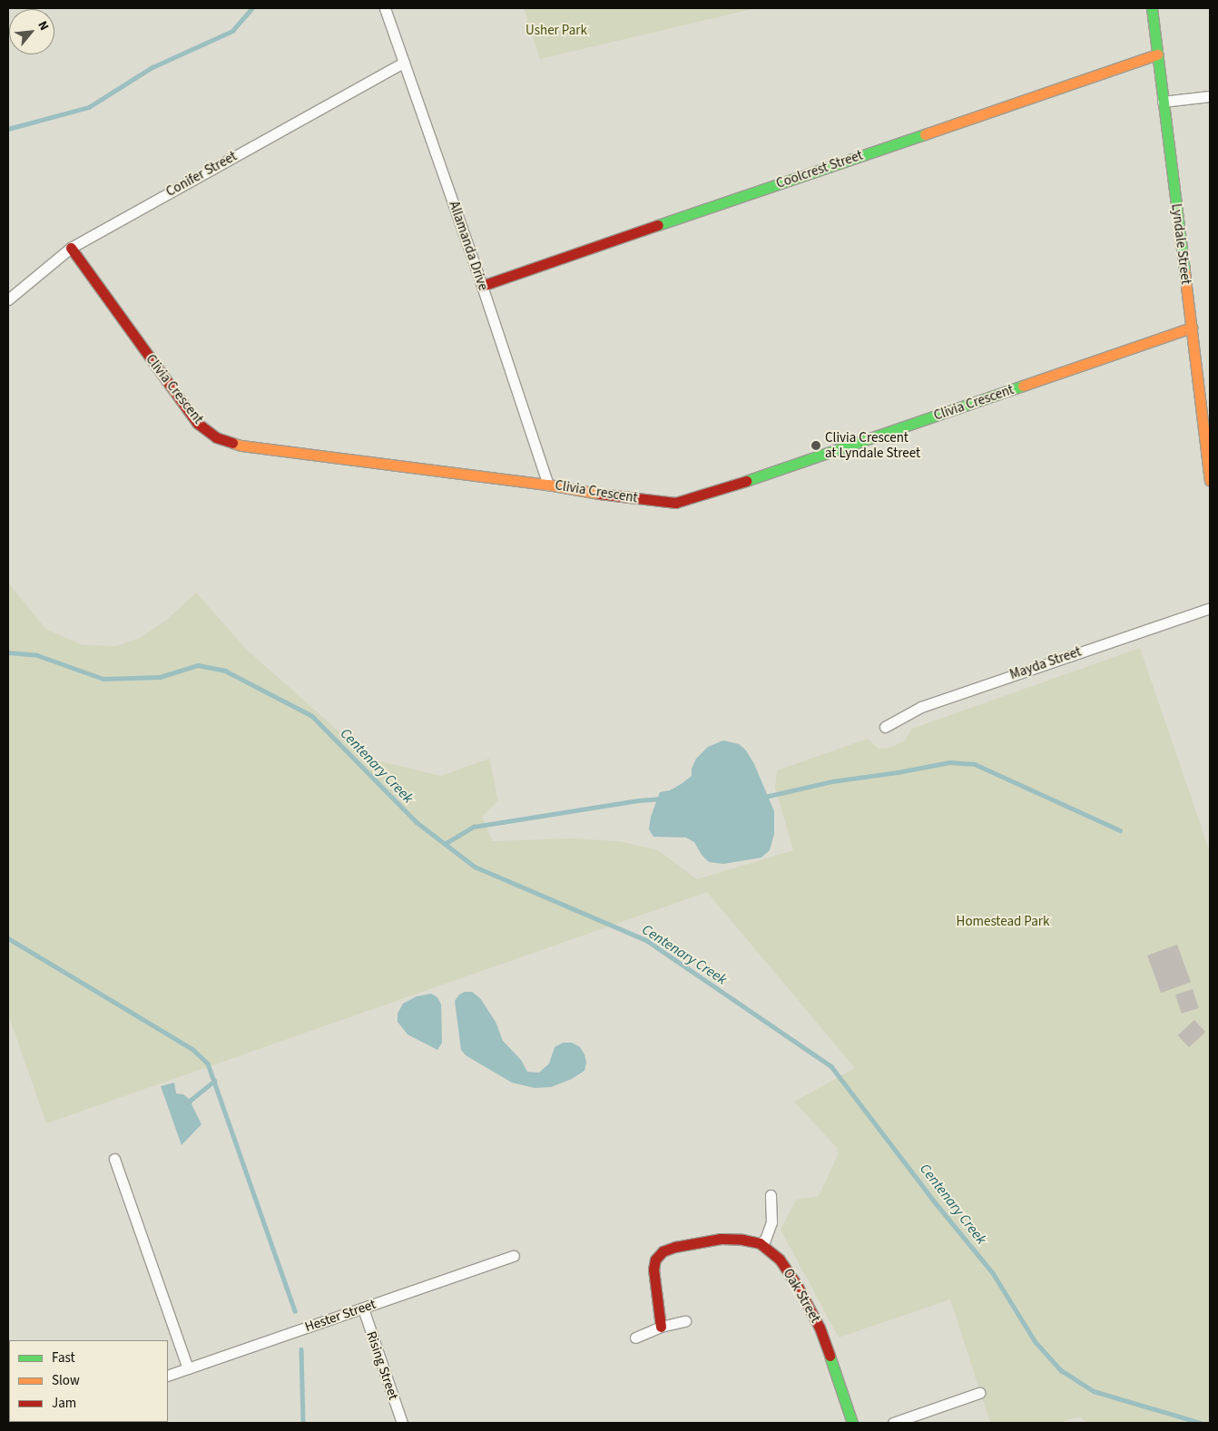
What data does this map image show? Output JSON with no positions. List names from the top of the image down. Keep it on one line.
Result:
{"streets":{"street":["Coolcrest Street","Conifer Street","Lyndale Street","Allamanda Drive","Clivia Crescent","Mayda Street","Oak Street","Hester Street","Rising Street"]},"crossings":[["Coolcrest Street","Lyndale Street"],["Coolcrest Street","Allamanda Drive"],["Conifer Street","Allamanda Drive"],["Conifer Street","Clivia Crescent"],["Lyndale Street","Clivia Crescent"],["Allamanda Drive","Clivia Crescent"],["Hester Street","Rising Street"]],"water":["Centenary Creek"],"parks":["Usher Park","Homestead Park"],"places":["Clivia Crescent at Lyndale Street"],"legend":["Fast","Slow","Jam"],"north":"top right"}
